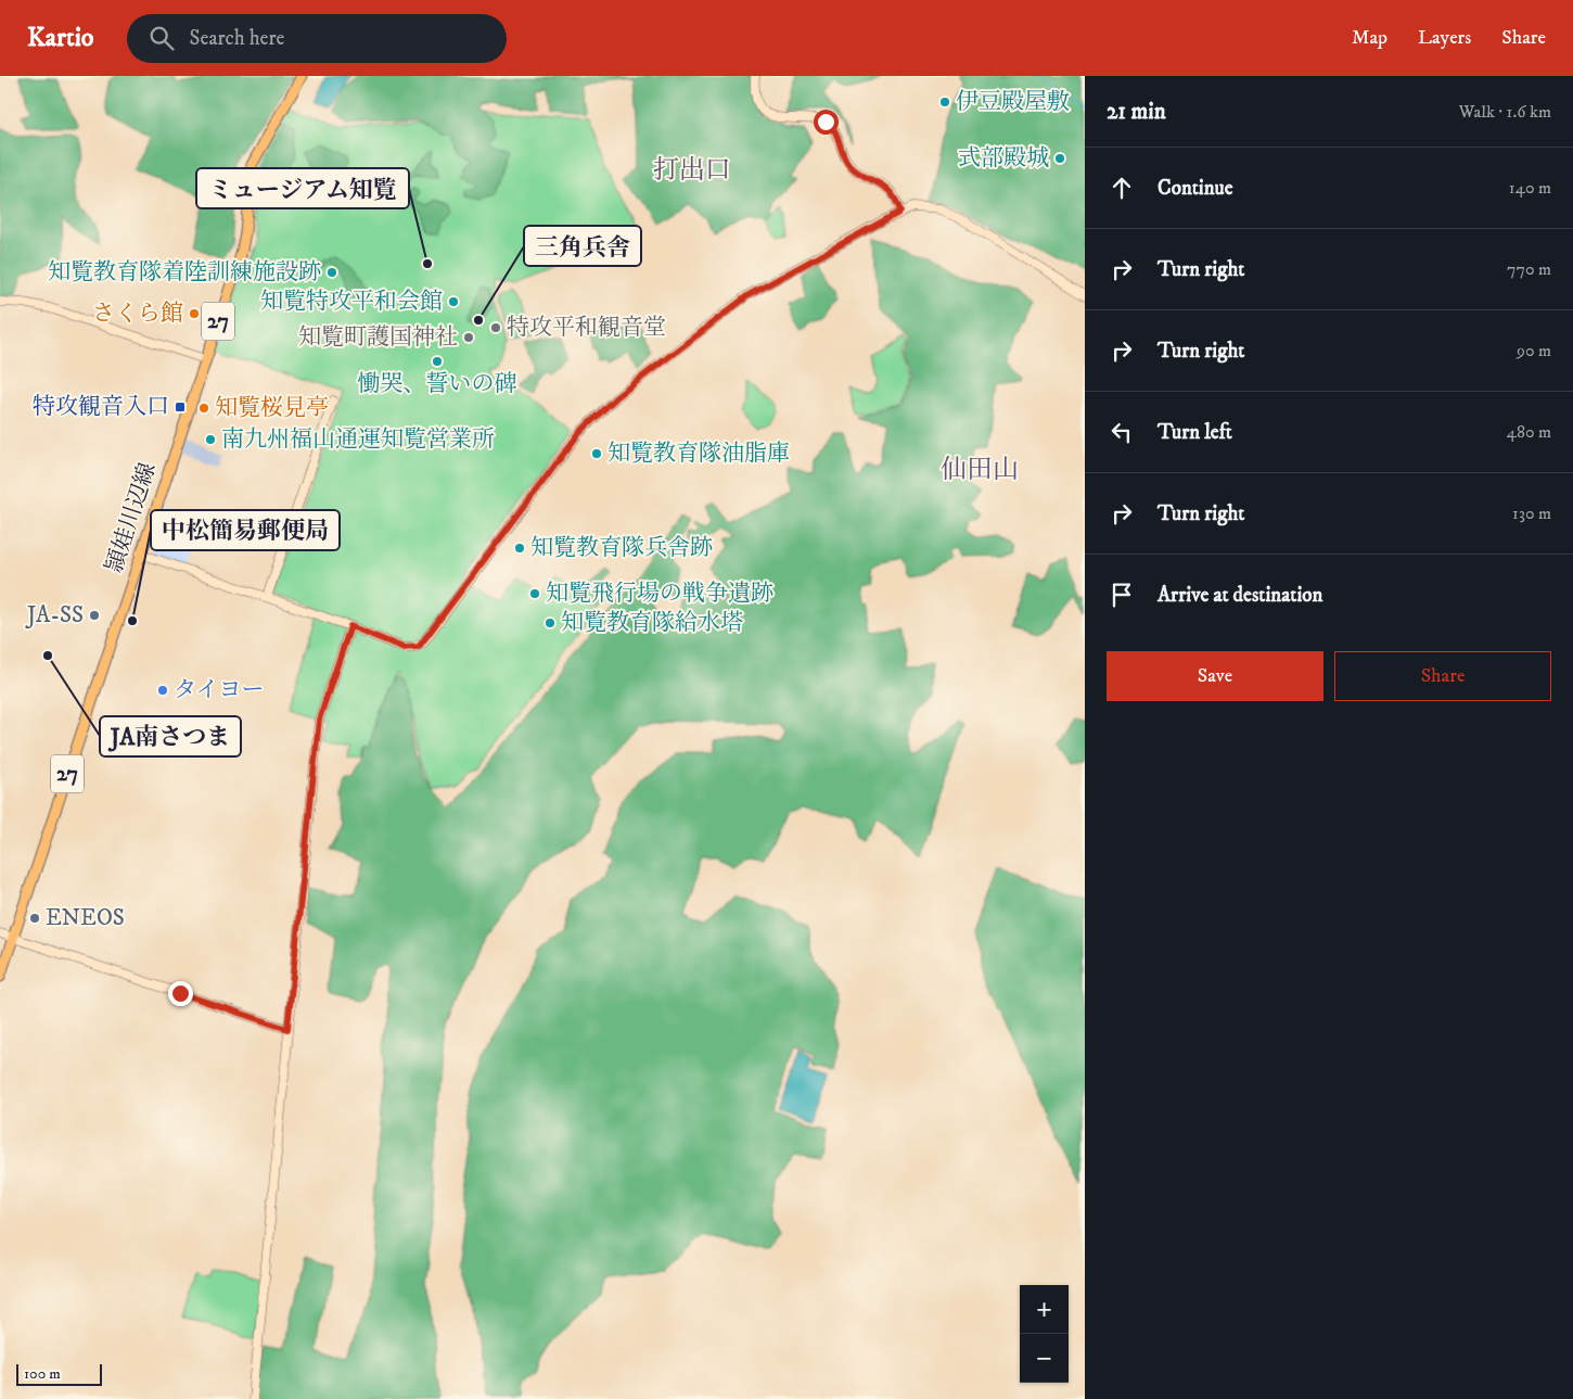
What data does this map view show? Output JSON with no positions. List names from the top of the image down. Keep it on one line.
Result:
{"streets":{"main road":["27","頴娃川辺線"]},"districts":["打出口","仙田山"],"places":{"other":["伊豆殿屋敷","式部殿城","ミュージアム知覧","知覧教育隊着陸訓練施設跡","知覧特攻平和会館","さくら館","三角兵舎","特攻平和観音堂","知覧町護国神社","慟哭、誓いの碑","知覧桜見亭","南九州福山通運知覧営業所","知覧教育隊油脂庫","知覧教育隊兵舎跡","知覧飛行場の戦争遺跡","JA-SS","中松簡易郵便局","知覧教育隊給水塔","JA南さつま","タイヨー","ENEOS"],"transit":["特攻観音入口"]},"scale_bar":"100 m","page":{"header":"Kartio","search":"Search here","nav":["Map","Layers","Share"],"heading":["21 min","Walk · 1.6 km"],"list":[["Continue","140 m"],["Turn right","770 m"],["Turn right","90 m"],["Turn left","480 m"],["Turn right","130 m"],"Arrive at destination"],"buttons":["Save","Share"],"map_buttons":["+","−"],"scale":"100 m"}}
